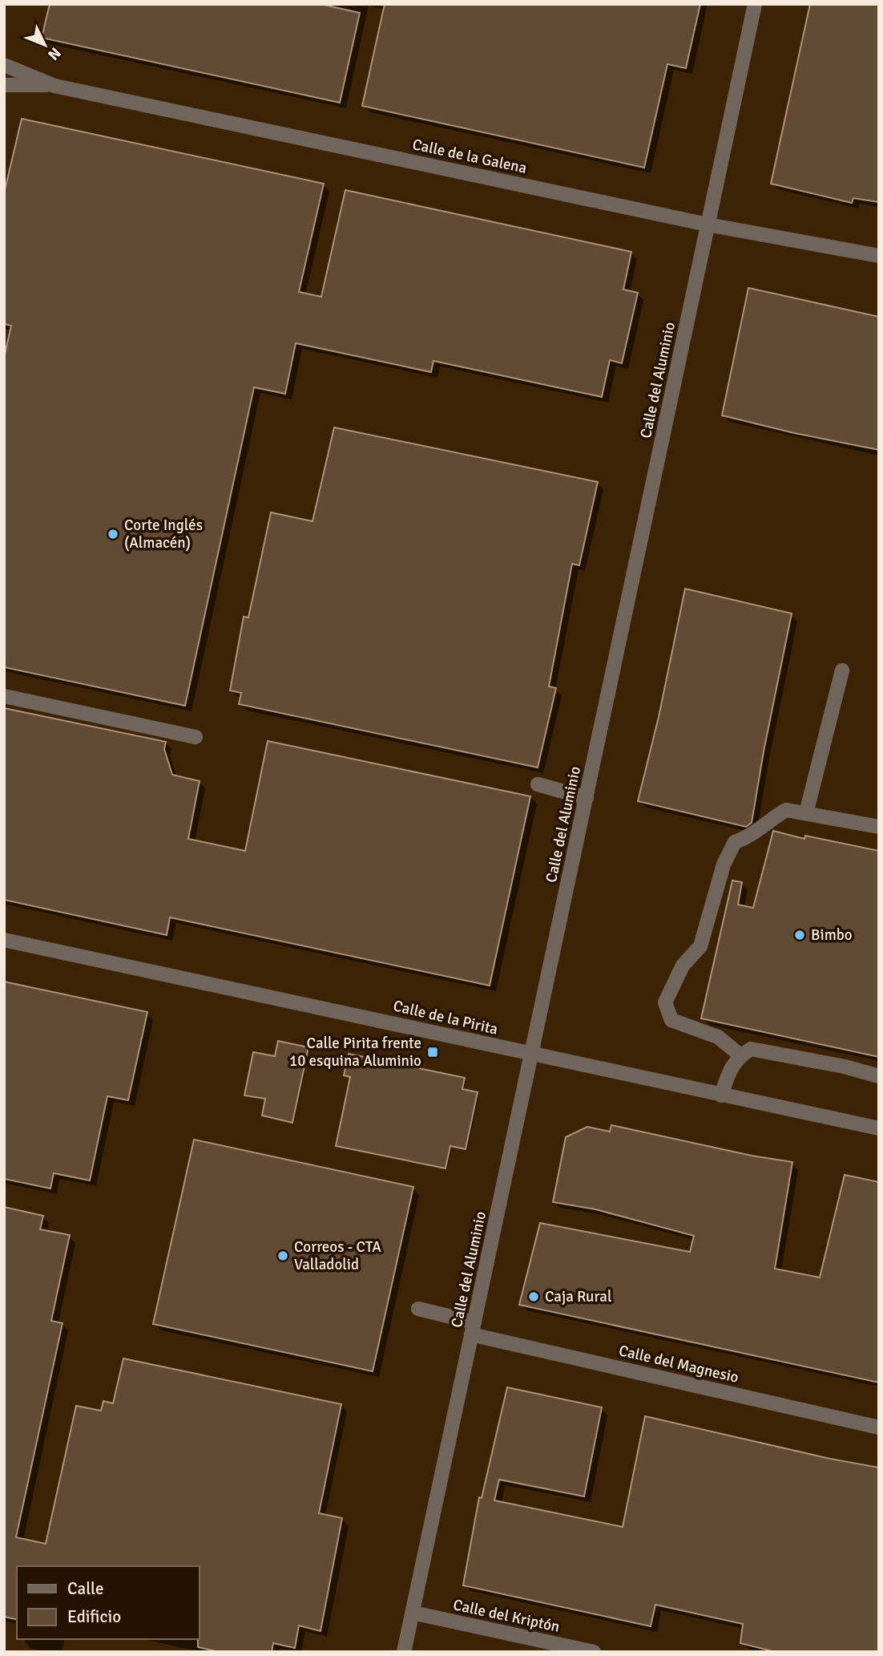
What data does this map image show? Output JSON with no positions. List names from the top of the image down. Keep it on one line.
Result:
{"streets":{"street":["Calle de la Galena","Calle del Aluminio","Calle de la Pirita","Calle del Magnesio","Calle del Kriptón"]},"crossings":[["Calle de la Galena","Calle del Aluminio"],["Calle del Aluminio","Calle de la Pirita"],["Calle del Aluminio","Calle del Magnesio"],["Calle del Aluminio","Calle del Kriptón"]],"places":{"other":["Corte Inglés (Almacén)","Bimbo","Correos - CTA Valladolid","Caja Rural"],"transit":["Calle Pirita frente 10 esquina Aluminio"]},"legend":["Calle","Edificio"],"north":"bottom right"}
